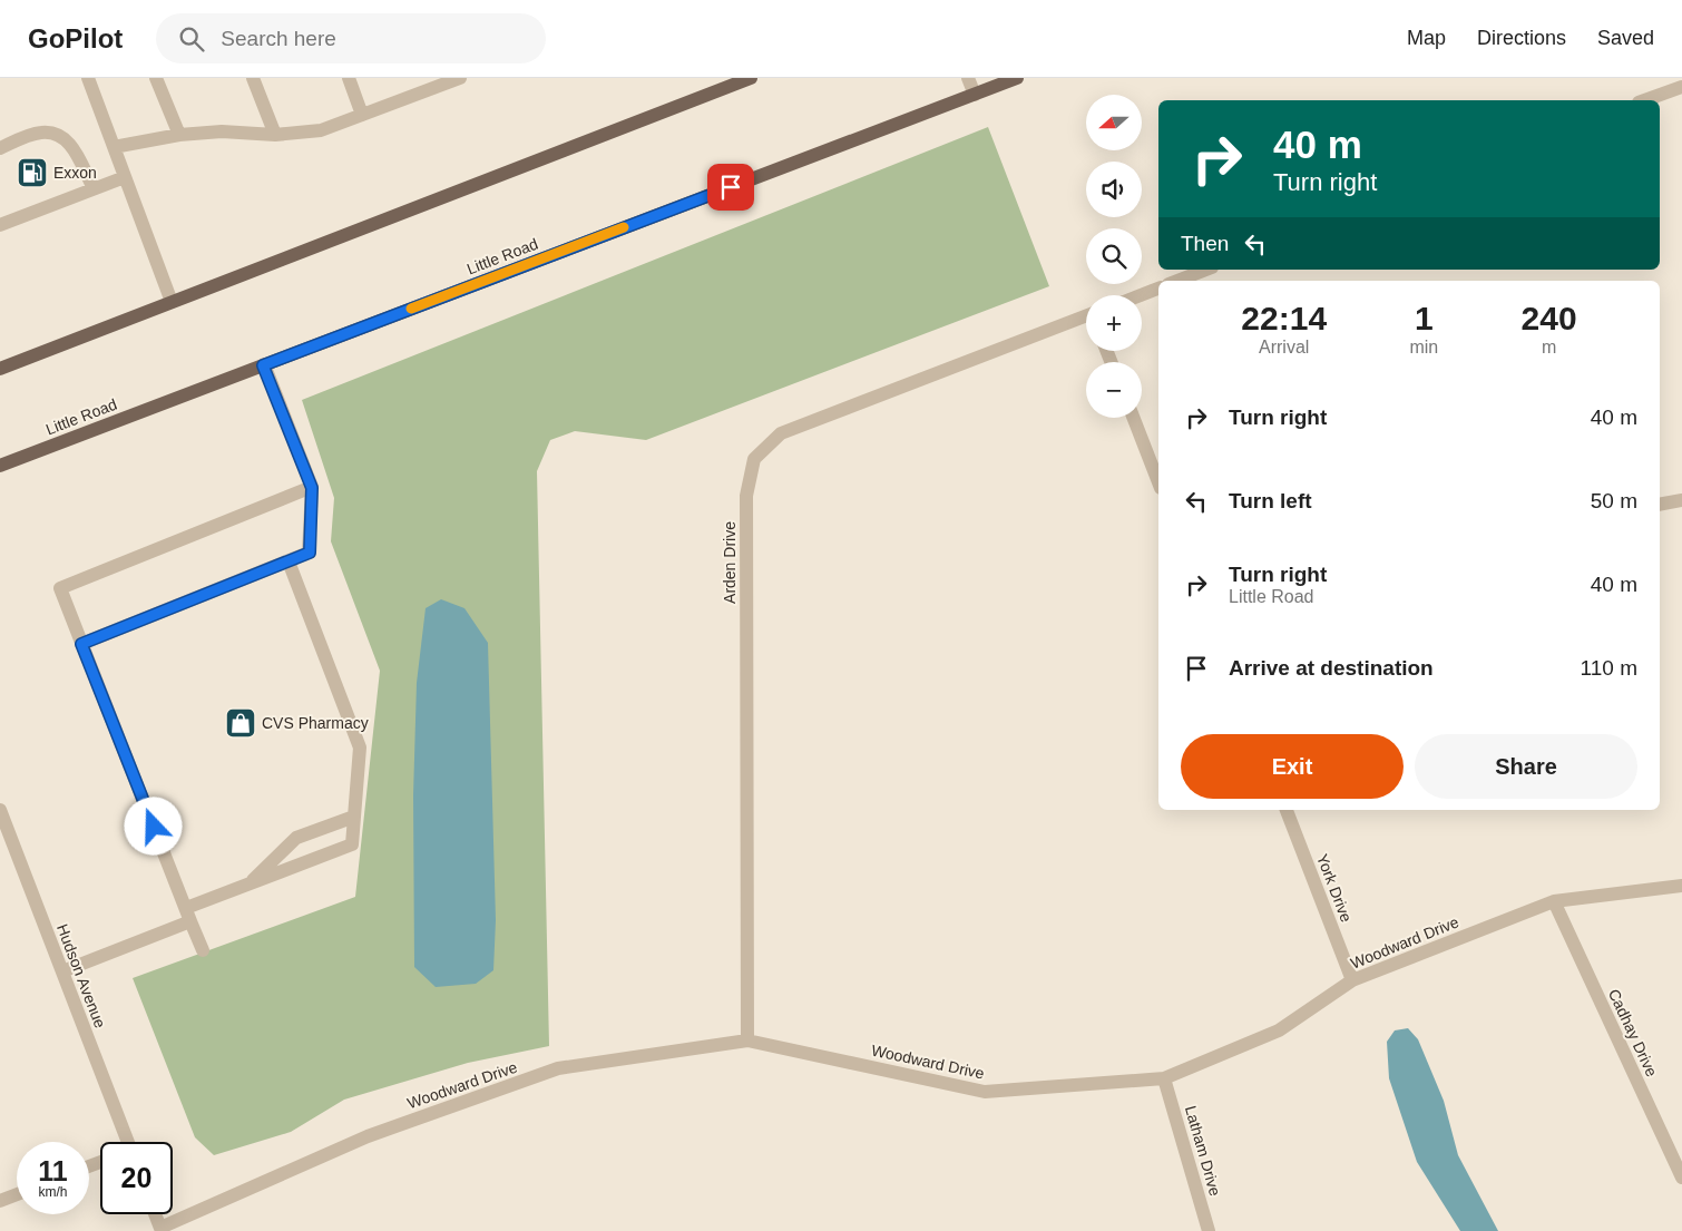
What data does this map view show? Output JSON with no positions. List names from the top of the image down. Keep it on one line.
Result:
{"streets":{"main road":["Little Road"],"street":["Arden Drive","York Drive","Woodward Drive","Hudson Avenue","Cadhay Drive","Latham Drive"]},"crossings":[["Arden Drive","Woodward Drive"],["York Drive","Woodward Drive"],["Woodward Drive","Cadhay Drive"],["Woodward Drive","Latham Drive"]],"places":{"fuel station":["Exxon"],"shop":["CVS Pharmacy"]},"north":"left","page":{"header":"GoPilot","search":"Search here","nav":["Map","Directions","Saved"],"map_buttons":["+","−"],"turn":["40 m","Turn right"],"then":"Then","eta":["22:14","Arrival","1","min","240","m"],"list":[{"name":"Turn right","value":"40 m"},{"name":"Turn left","value":"50 m"},{"name":"Turn right","note":"Little Road","value":"40 m"},{"name":"Arrive at destination","value":"110 m"}],"buttons":["Exit","Share"],"speed":"11 km/h","limit":"20"}}
